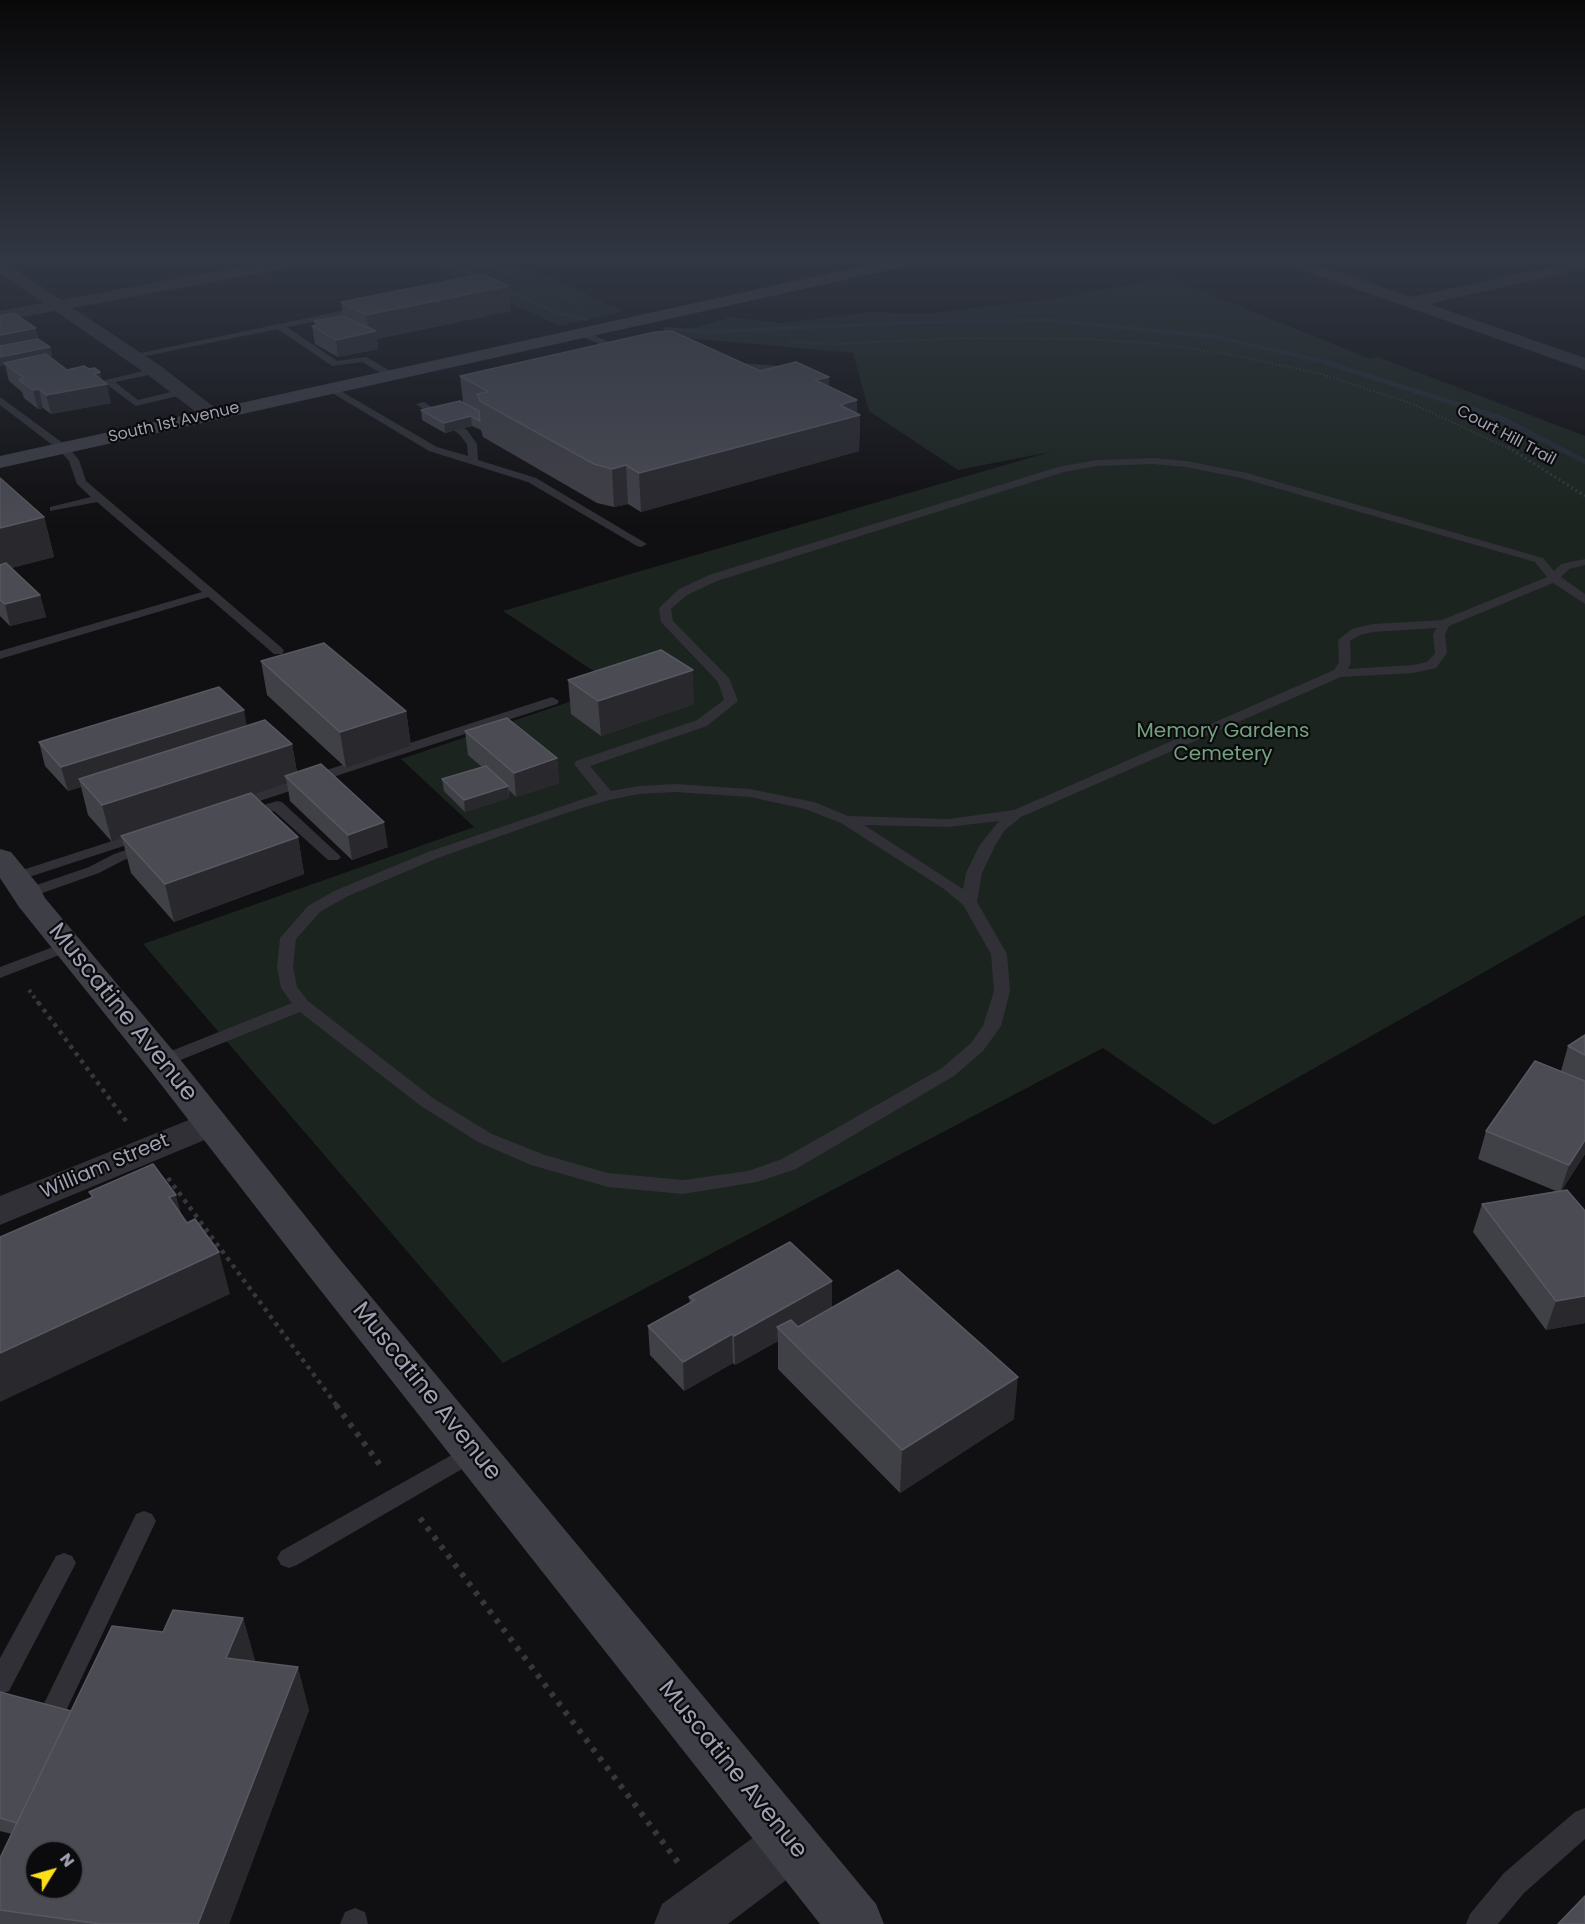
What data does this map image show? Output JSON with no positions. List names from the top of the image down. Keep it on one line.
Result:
{"streets":{"main road":["South 1st Avenue","Muscatine Avenue"],"street":["William Street"],"path":["Court Hill Trail"]},"crossings":[["Muscatine Avenue","William Street"]],"parks":["Memory Gardens Cemetery"],"north":"top right"}
